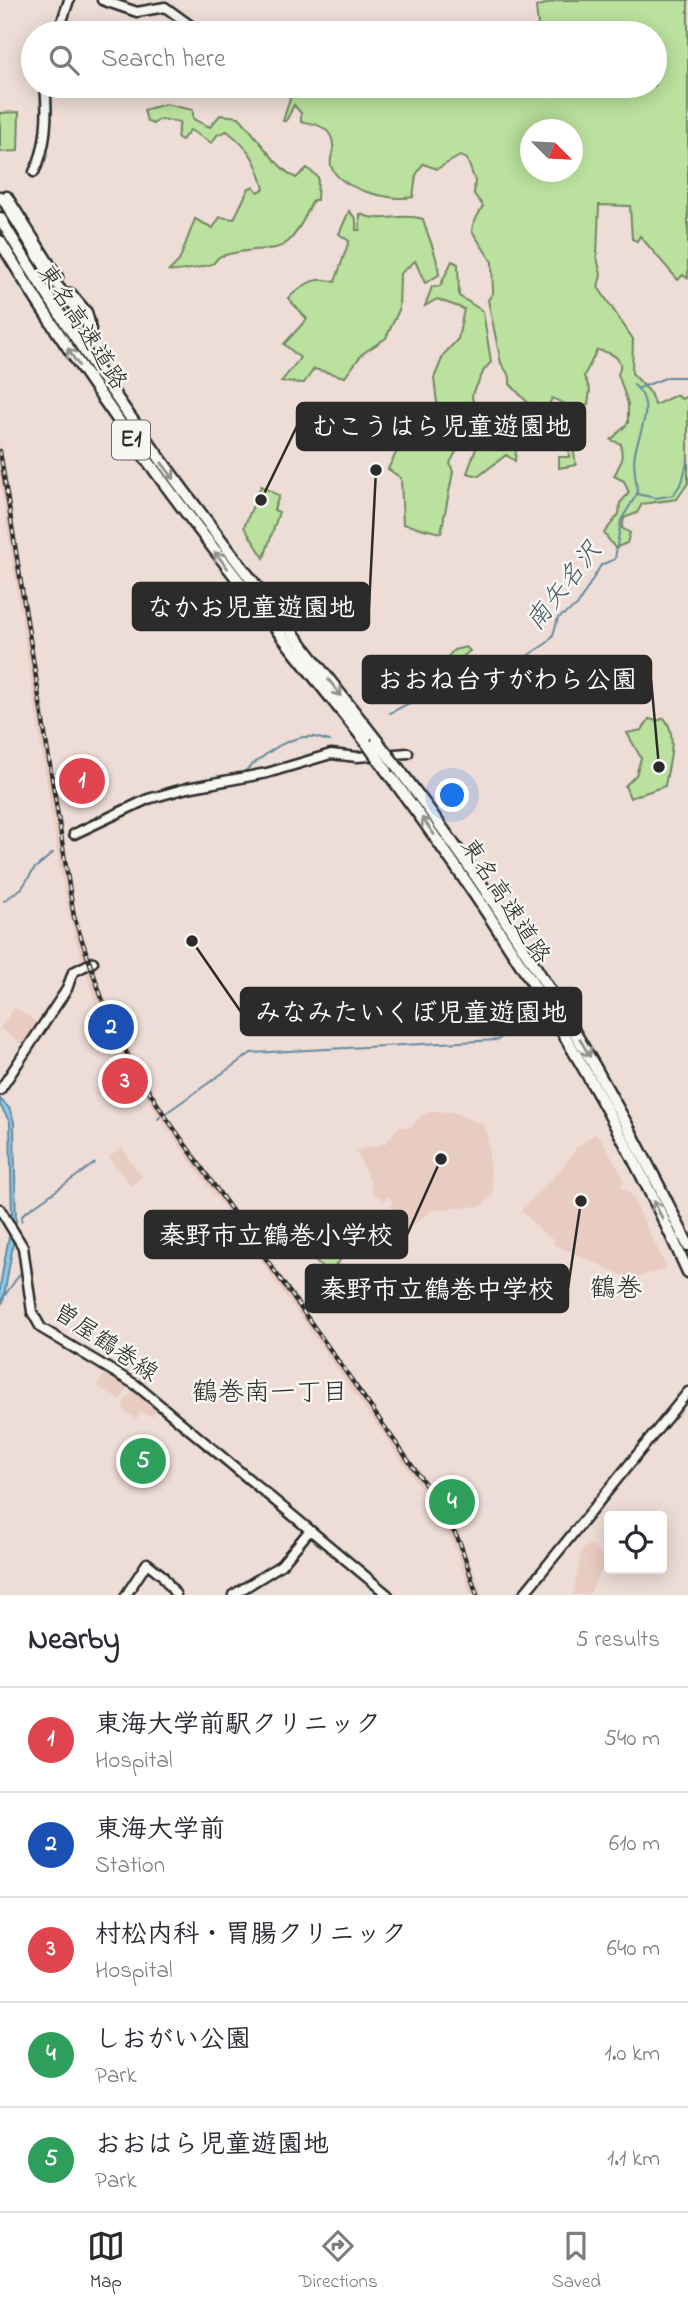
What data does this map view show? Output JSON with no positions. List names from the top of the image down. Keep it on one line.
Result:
{"streets":{"highway":["東名高速道路","E1"],"street":["曽屋鶴巻線"]},"districts":["鶴巻","鶴巻南一丁目"],"water":["南矢名沢"],"places":["なかお児童遊園地","むこうはら児童遊園地","おおね台すがわら公園","みなみたいくぼ児童遊園地","秦野市立鶴巻小学校","秦野市立鶴巻中学校"],"north":"bottom right","page":{"search":"Search here","pins":["1","2","3","5","4"],"heading":["Nearby","5 results"],"list":[{"mark":"1","name":"東海大学前駅クリニック","note":"Hospital","value":"540 m"},{"mark":"2","name":"東海大学前","note":"Station","value":"610 m"},{"mark":"3","name":"村松内科・胃腸クリニック","note":"Hospital","value":"640 m"},{"mark":"4","name":"しおがい公園","note":"Park","value":"1.0 km"},{"mark":"5","name":"おおはら児童遊園地","note":"Park","value":"1.1 km"}],"nav":["Map","Directions","Saved"]}}
